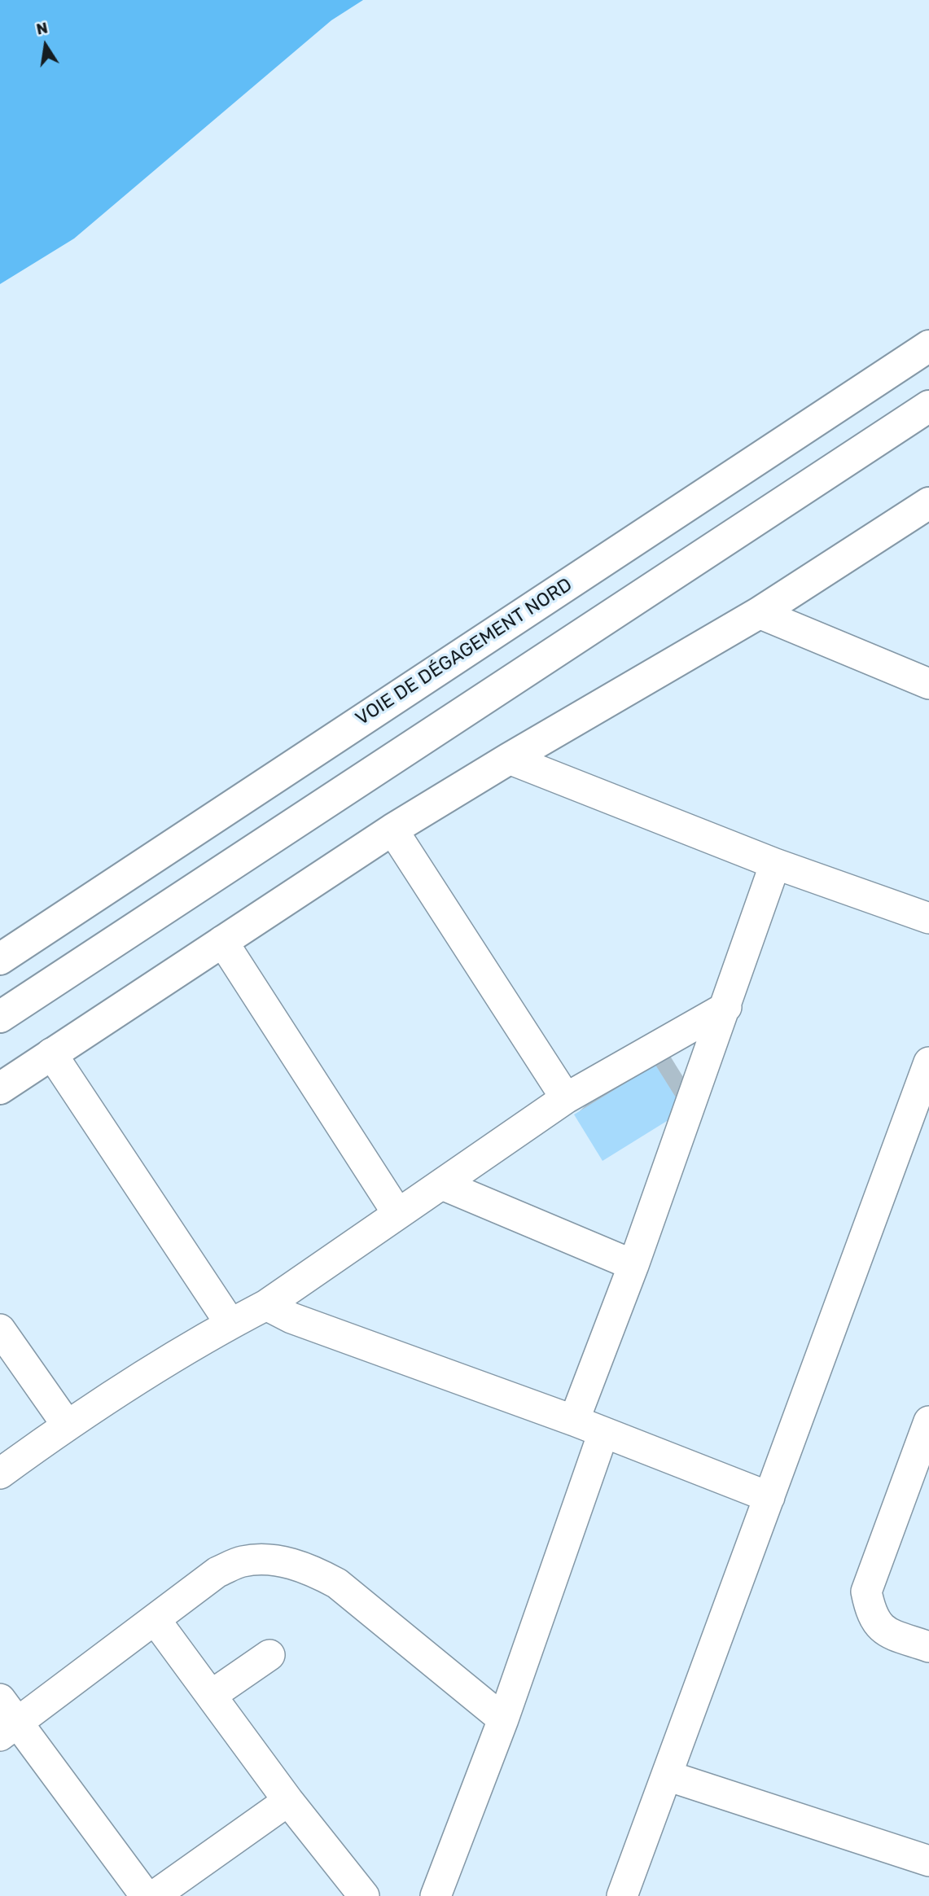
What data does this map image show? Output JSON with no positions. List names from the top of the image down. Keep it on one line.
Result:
{"streets":{"main road":["VOIE DE DÉGAGEMENT NORD"]},"north":"top"}
